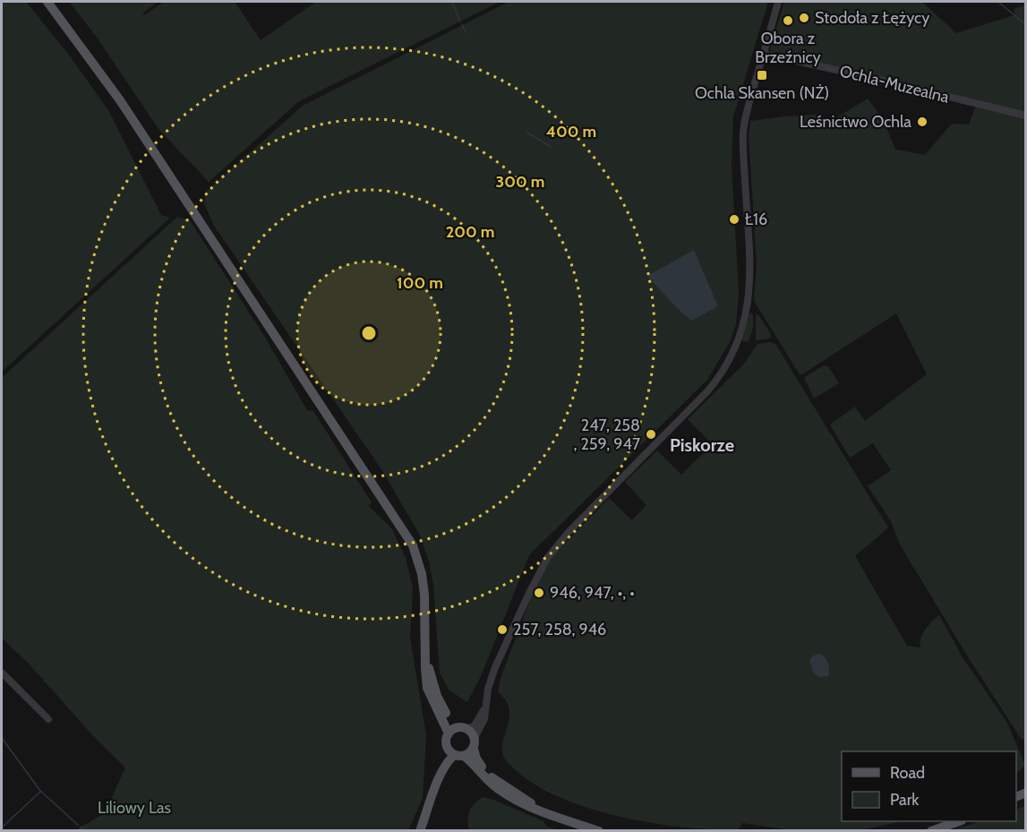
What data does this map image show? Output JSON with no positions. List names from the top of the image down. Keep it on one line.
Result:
{"streets":{"street":["Ochla-Muzealna"]},"districts":["Piskorze"],"parks":["Liliowy Las"],"places":{"other":["Stodoła z Łężycy","Obora z Brzeźnicy","Leśnictwo Ochla","Ł16","247, 258 , 259, 947","946, 947, •, •","257, 258, 946"],"transit":["Ochla Skansen (NŻ)"]},"legend":["Road","Park"],"rings":["400 m","300 m","200 m","100 m"]}
